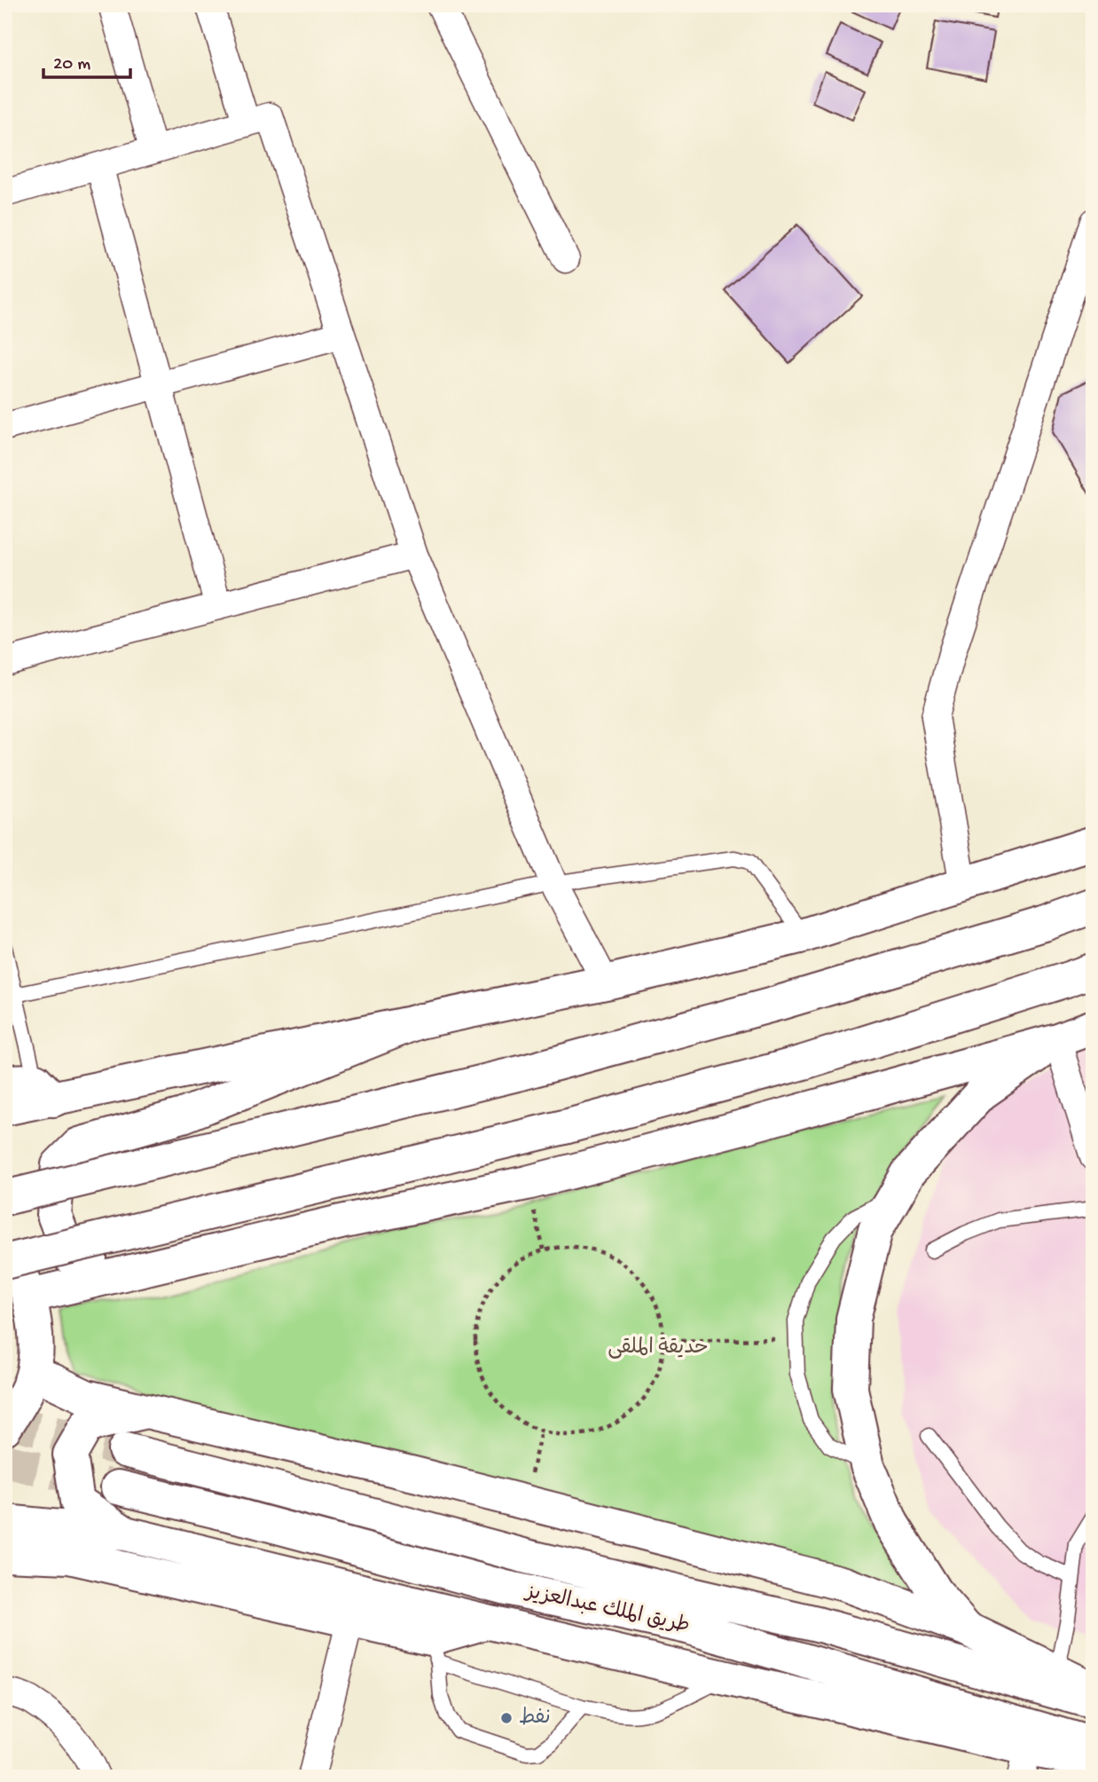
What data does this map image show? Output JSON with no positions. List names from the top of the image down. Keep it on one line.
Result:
{"streets":{"main road":["طريق الملك عبدالعزيز"]},"parks":["حديقة الملقى"],"places":["نفط"],"scale_bar":"20 m"}
